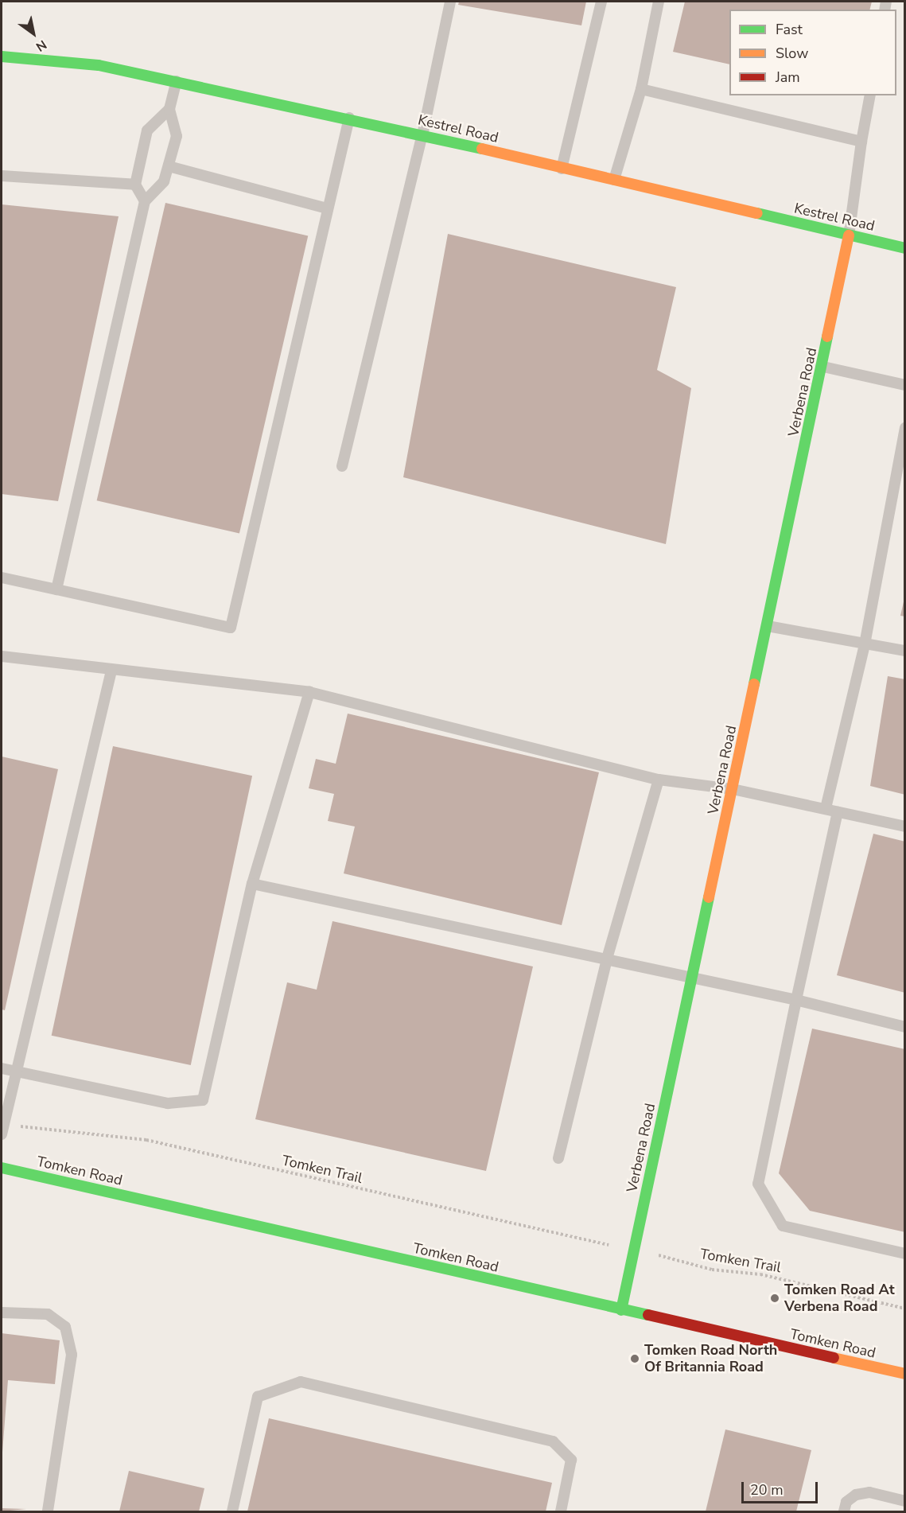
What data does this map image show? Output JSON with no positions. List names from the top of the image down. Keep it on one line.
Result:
{"streets":{"street":["Kestrel Road","Verbena Road","Tomken Road"],"path":["Tomken Trail"]},"crossings":[["Kestrel Road","Verbena Road"],["Verbena Road","Tomken Road"]],"places":["Tomken Road At Verbena Road","Tomken Road North Of Britannia Road"],"legend":["Fast","Slow","Jam"],"scale_bar":"20 m","north":"bottom right"}
